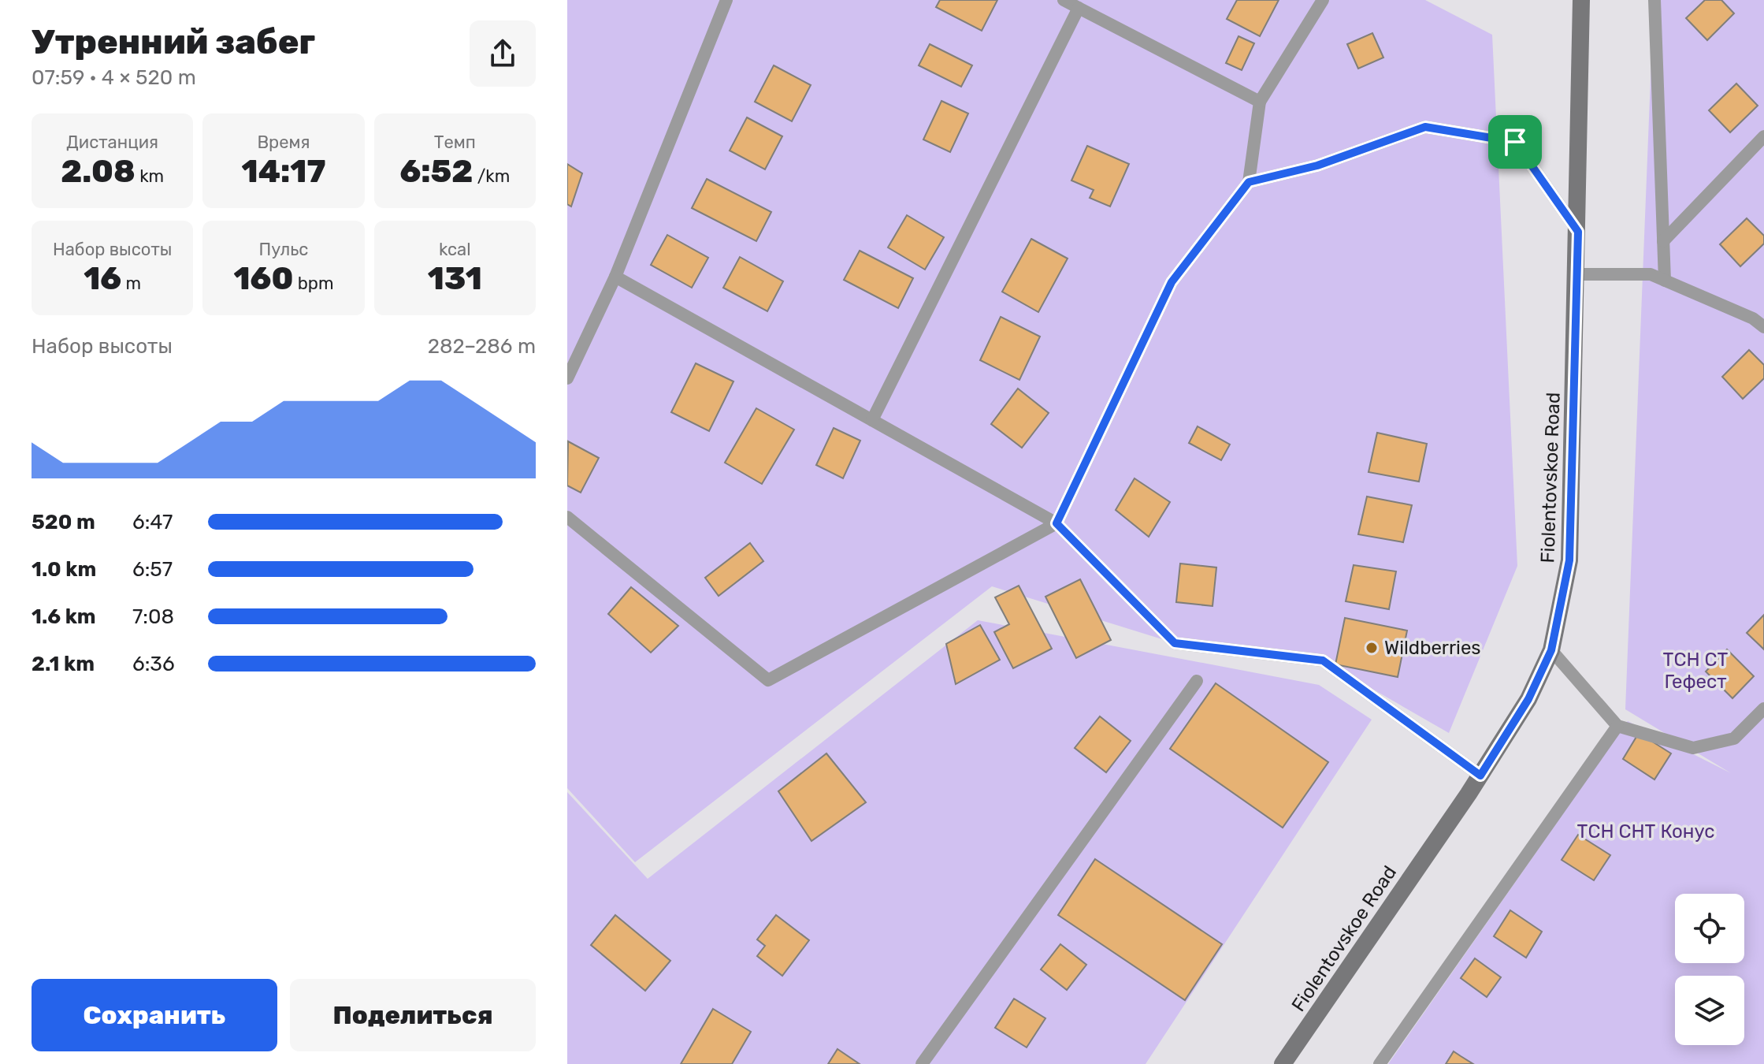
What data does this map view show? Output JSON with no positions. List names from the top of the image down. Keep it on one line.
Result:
{"streets":{"main road":["Fiolentovskoe Road"]},"parks":["ТСН СТ Гефест","ТСН СНТ Конус"],"places":["Wildberries"],"page":{"heading":["Утренний забег","07:59 · 4 × 520 m"],"stats":[["Дистанция","2.08 km"],["Время","14:17"],["Темп","6:52 /km"],["Набор высоты","16 m"],["Пульс","160 bpm"],["kcal","131"]],"chart":["Набор высоты","282–286 m"],"list":[{"name":"520 m","note":"6:47"},{"name":"1.0 km","note":"6:57"},{"name":"1.6 km","note":"7:08"},{"name":"2.1 km","note":"6:36"}],"buttons":["Сохранить","Поделиться"]}}
